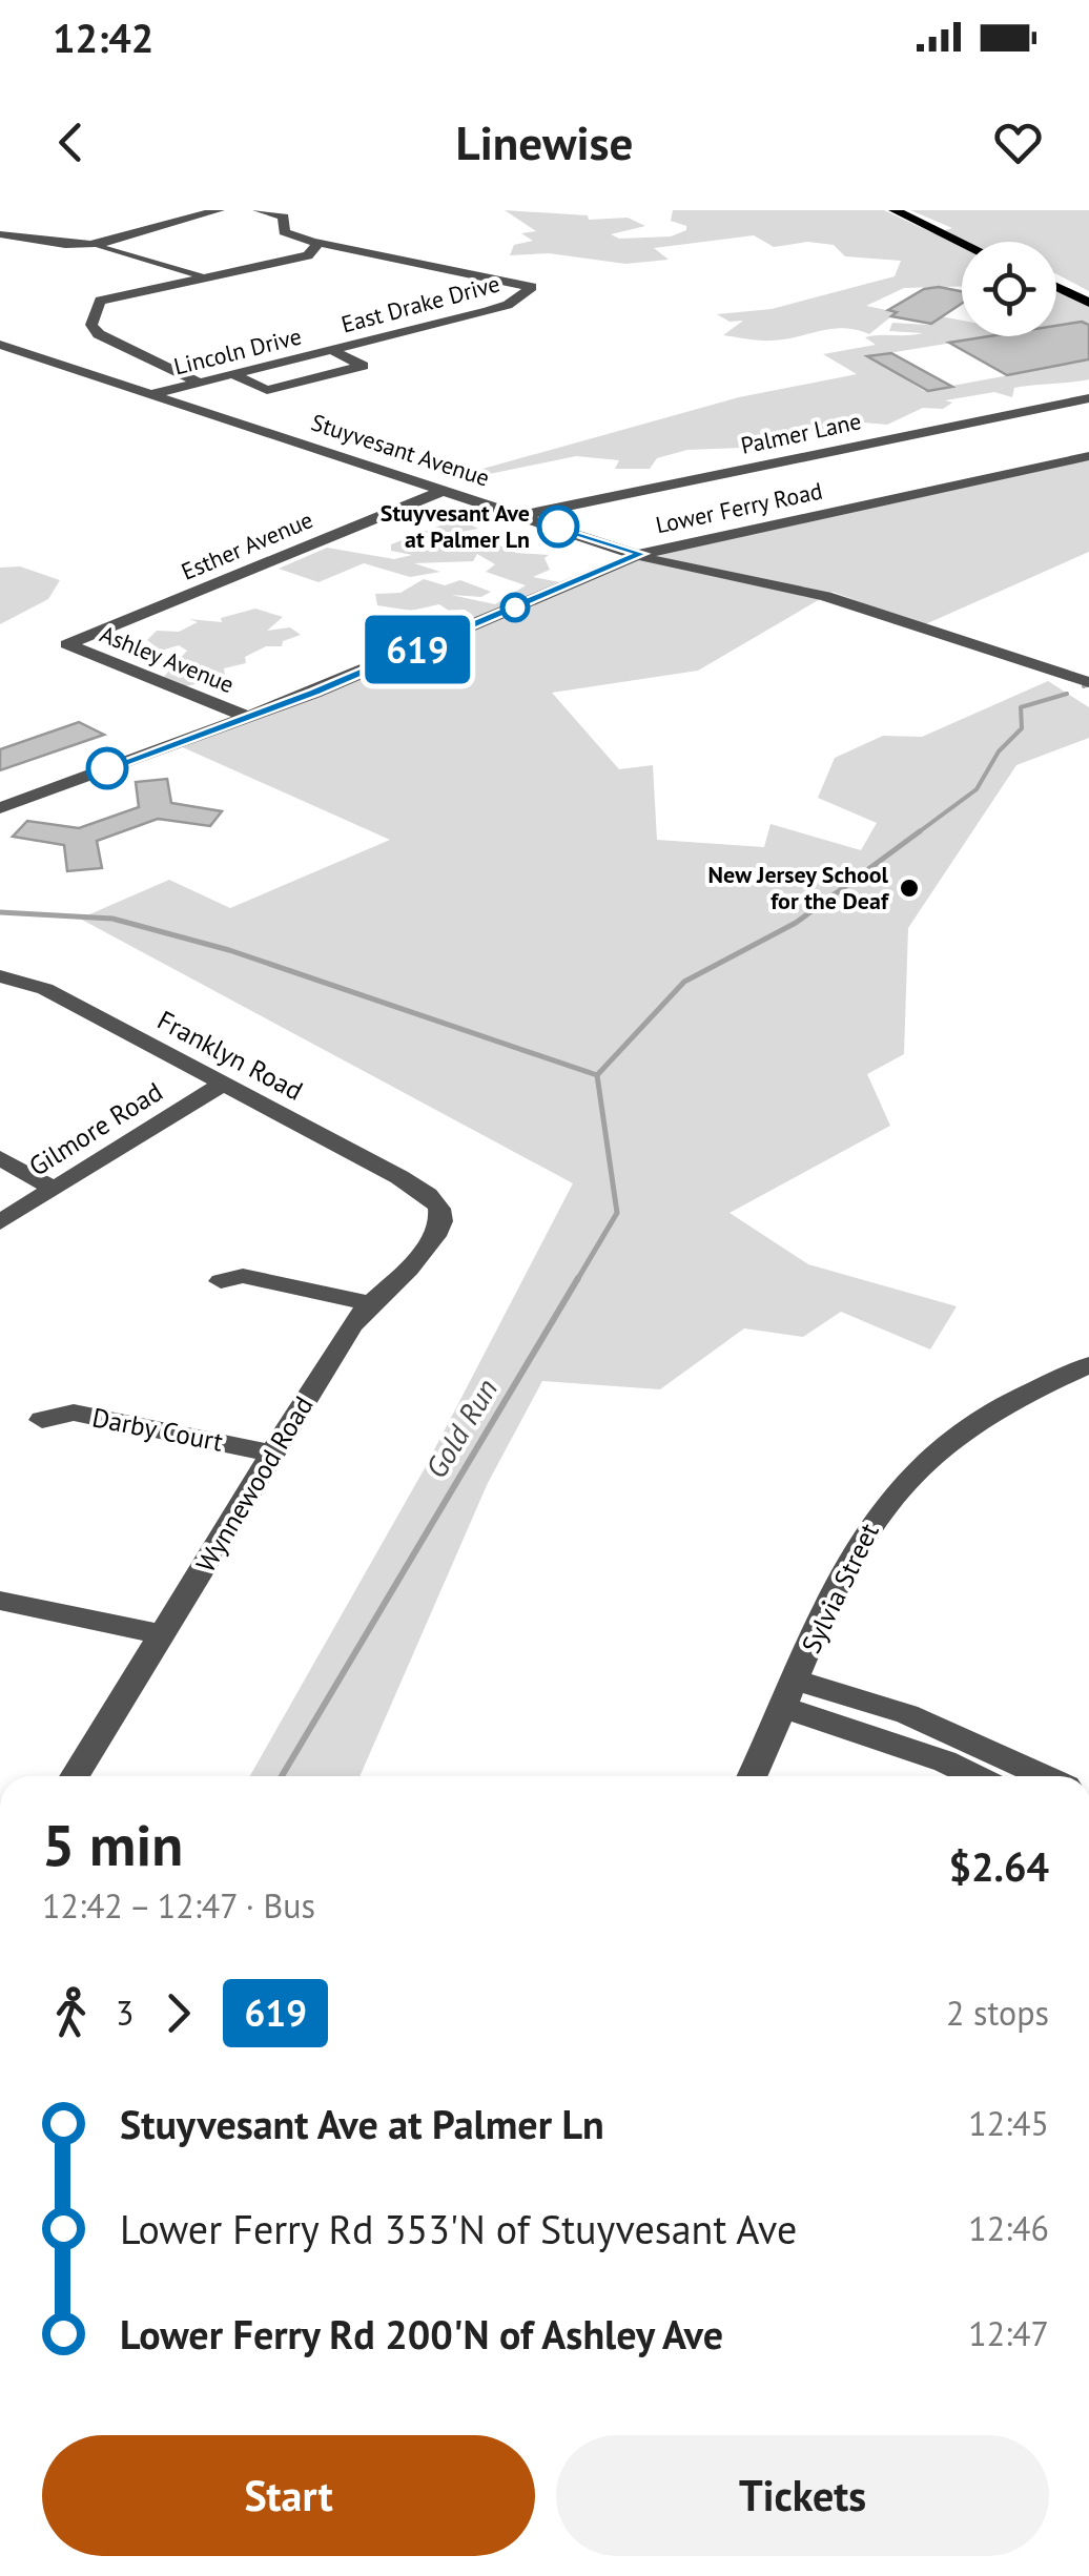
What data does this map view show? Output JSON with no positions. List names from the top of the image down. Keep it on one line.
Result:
{"streets":{"street":["East Drake Drive","Lincoln Drive","Palmer Lane","Stuyvesant Avenue","Lower Ferry Road","Esther Avenue","Ashley Avenue","Franklyn Road","Gilmore Road","Darby Court","Wynnewood Road","Sylvia Street"]},"crossings":[["East Drake Drive","Lincoln Drive"],["Lincoln Drive","Stuyvesant Avenue"],["Palmer Lane","Stuyvesant Avenue"],["Stuyvesant Avenue","Lower Ferry Road"],["Stuyvesant Avenue","Esther Avenue"],["Lower Ferry Road","Ashley Avenue"],["Esther Avenue","Ashley Avenue"],["Franklyn Road","Gilmore Road"],["Franklyn Road","Wynnewood Road"],["Darby Court","Wynnewood Road"]],"water":["Gold Run"],"places":["Stuyvesant Ave at Palmer Ln","New Jersey School for the Deaf"],"lines":["bus line 619"],"page":{"status":"12:42","header":"Linewise","on_map":"619","heading":["5 min","12:42 – 12:47 · Bus","$2.64"],"legs":["3","619","2 stops"],"list":[{"name":"Stuyvesant Ave at Palmer Ln","value":"12:45"},{"name":"Lower Ferry Rd 353'N of Stuyvesant Ave","value":"12:46"},{"name":"Lower Ferry Rd 200'N of Ashley Ave","value":"12:47"}],"buttons":["Start","Tickets"]}}
